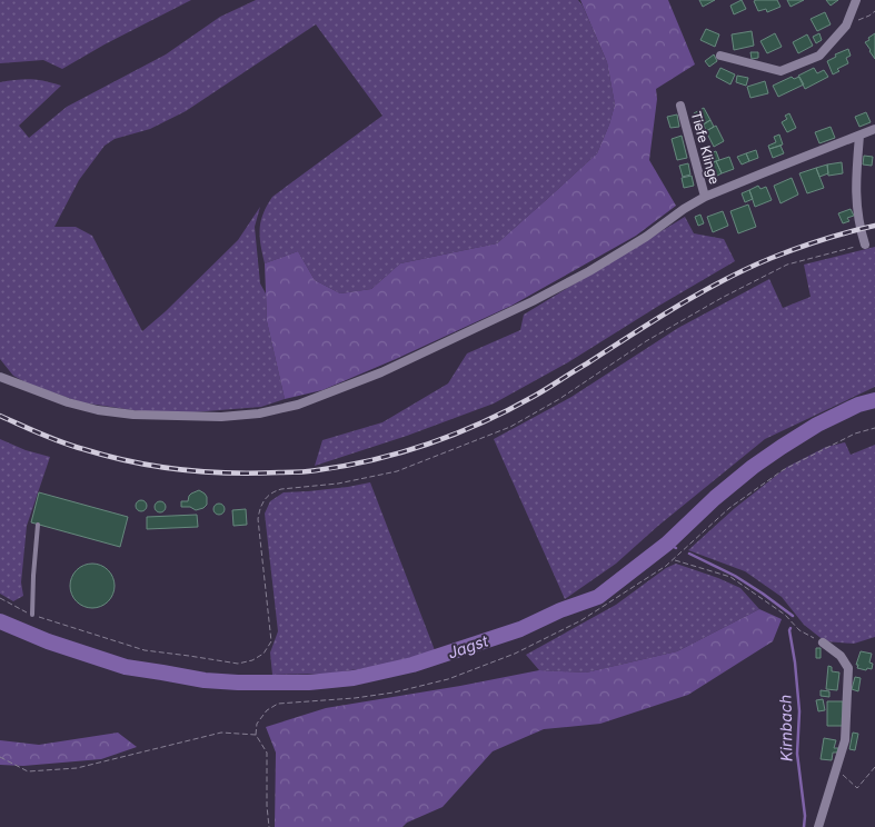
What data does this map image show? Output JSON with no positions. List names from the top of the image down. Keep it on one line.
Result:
{"streets":{"street":["Tiefe Klinge"]},"water":["Jagst","Kirnbach"]}
